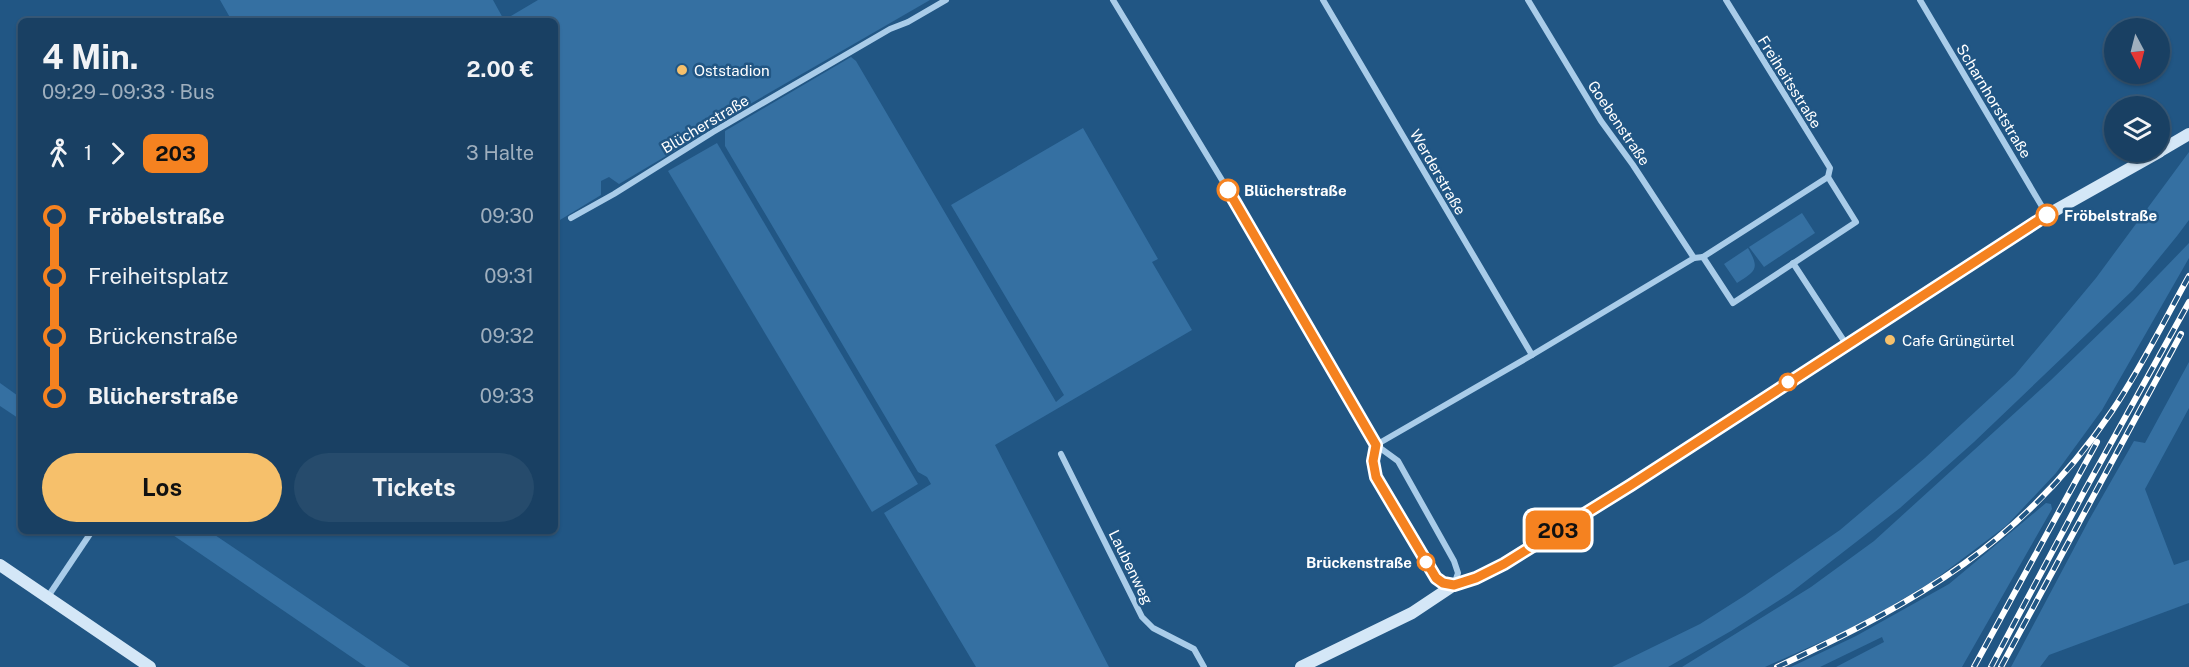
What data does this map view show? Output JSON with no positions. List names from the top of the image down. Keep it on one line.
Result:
{"streets":{"street":["Freiheitsstraße","Scharnhorststraße","Goebenstraße","Blücherstraße","Werderstraße","Laubenweg"]},"places":["Oststadion","Blücherstraße","Fröbelstraße","Cafe Grüngürtel","Brückenstraße"],"lines":["bus line 203"],"north":"bottom","page":{"on_map":"203","heading":["4 Min.","09:29 – 09:33 · Bus","2.00 €"],"legs":["1","203","3 Halte"],"list":[{"name":"Fröbelstraße","value":"09:30"},{"name":"Freiheitsplatz","value":"09:31"},{"name":"Brückenstraße","value":"09:32"},{"name":"Blücherstraße","value":"09:33"}],"buttons":["Los","Tickets"]}}
